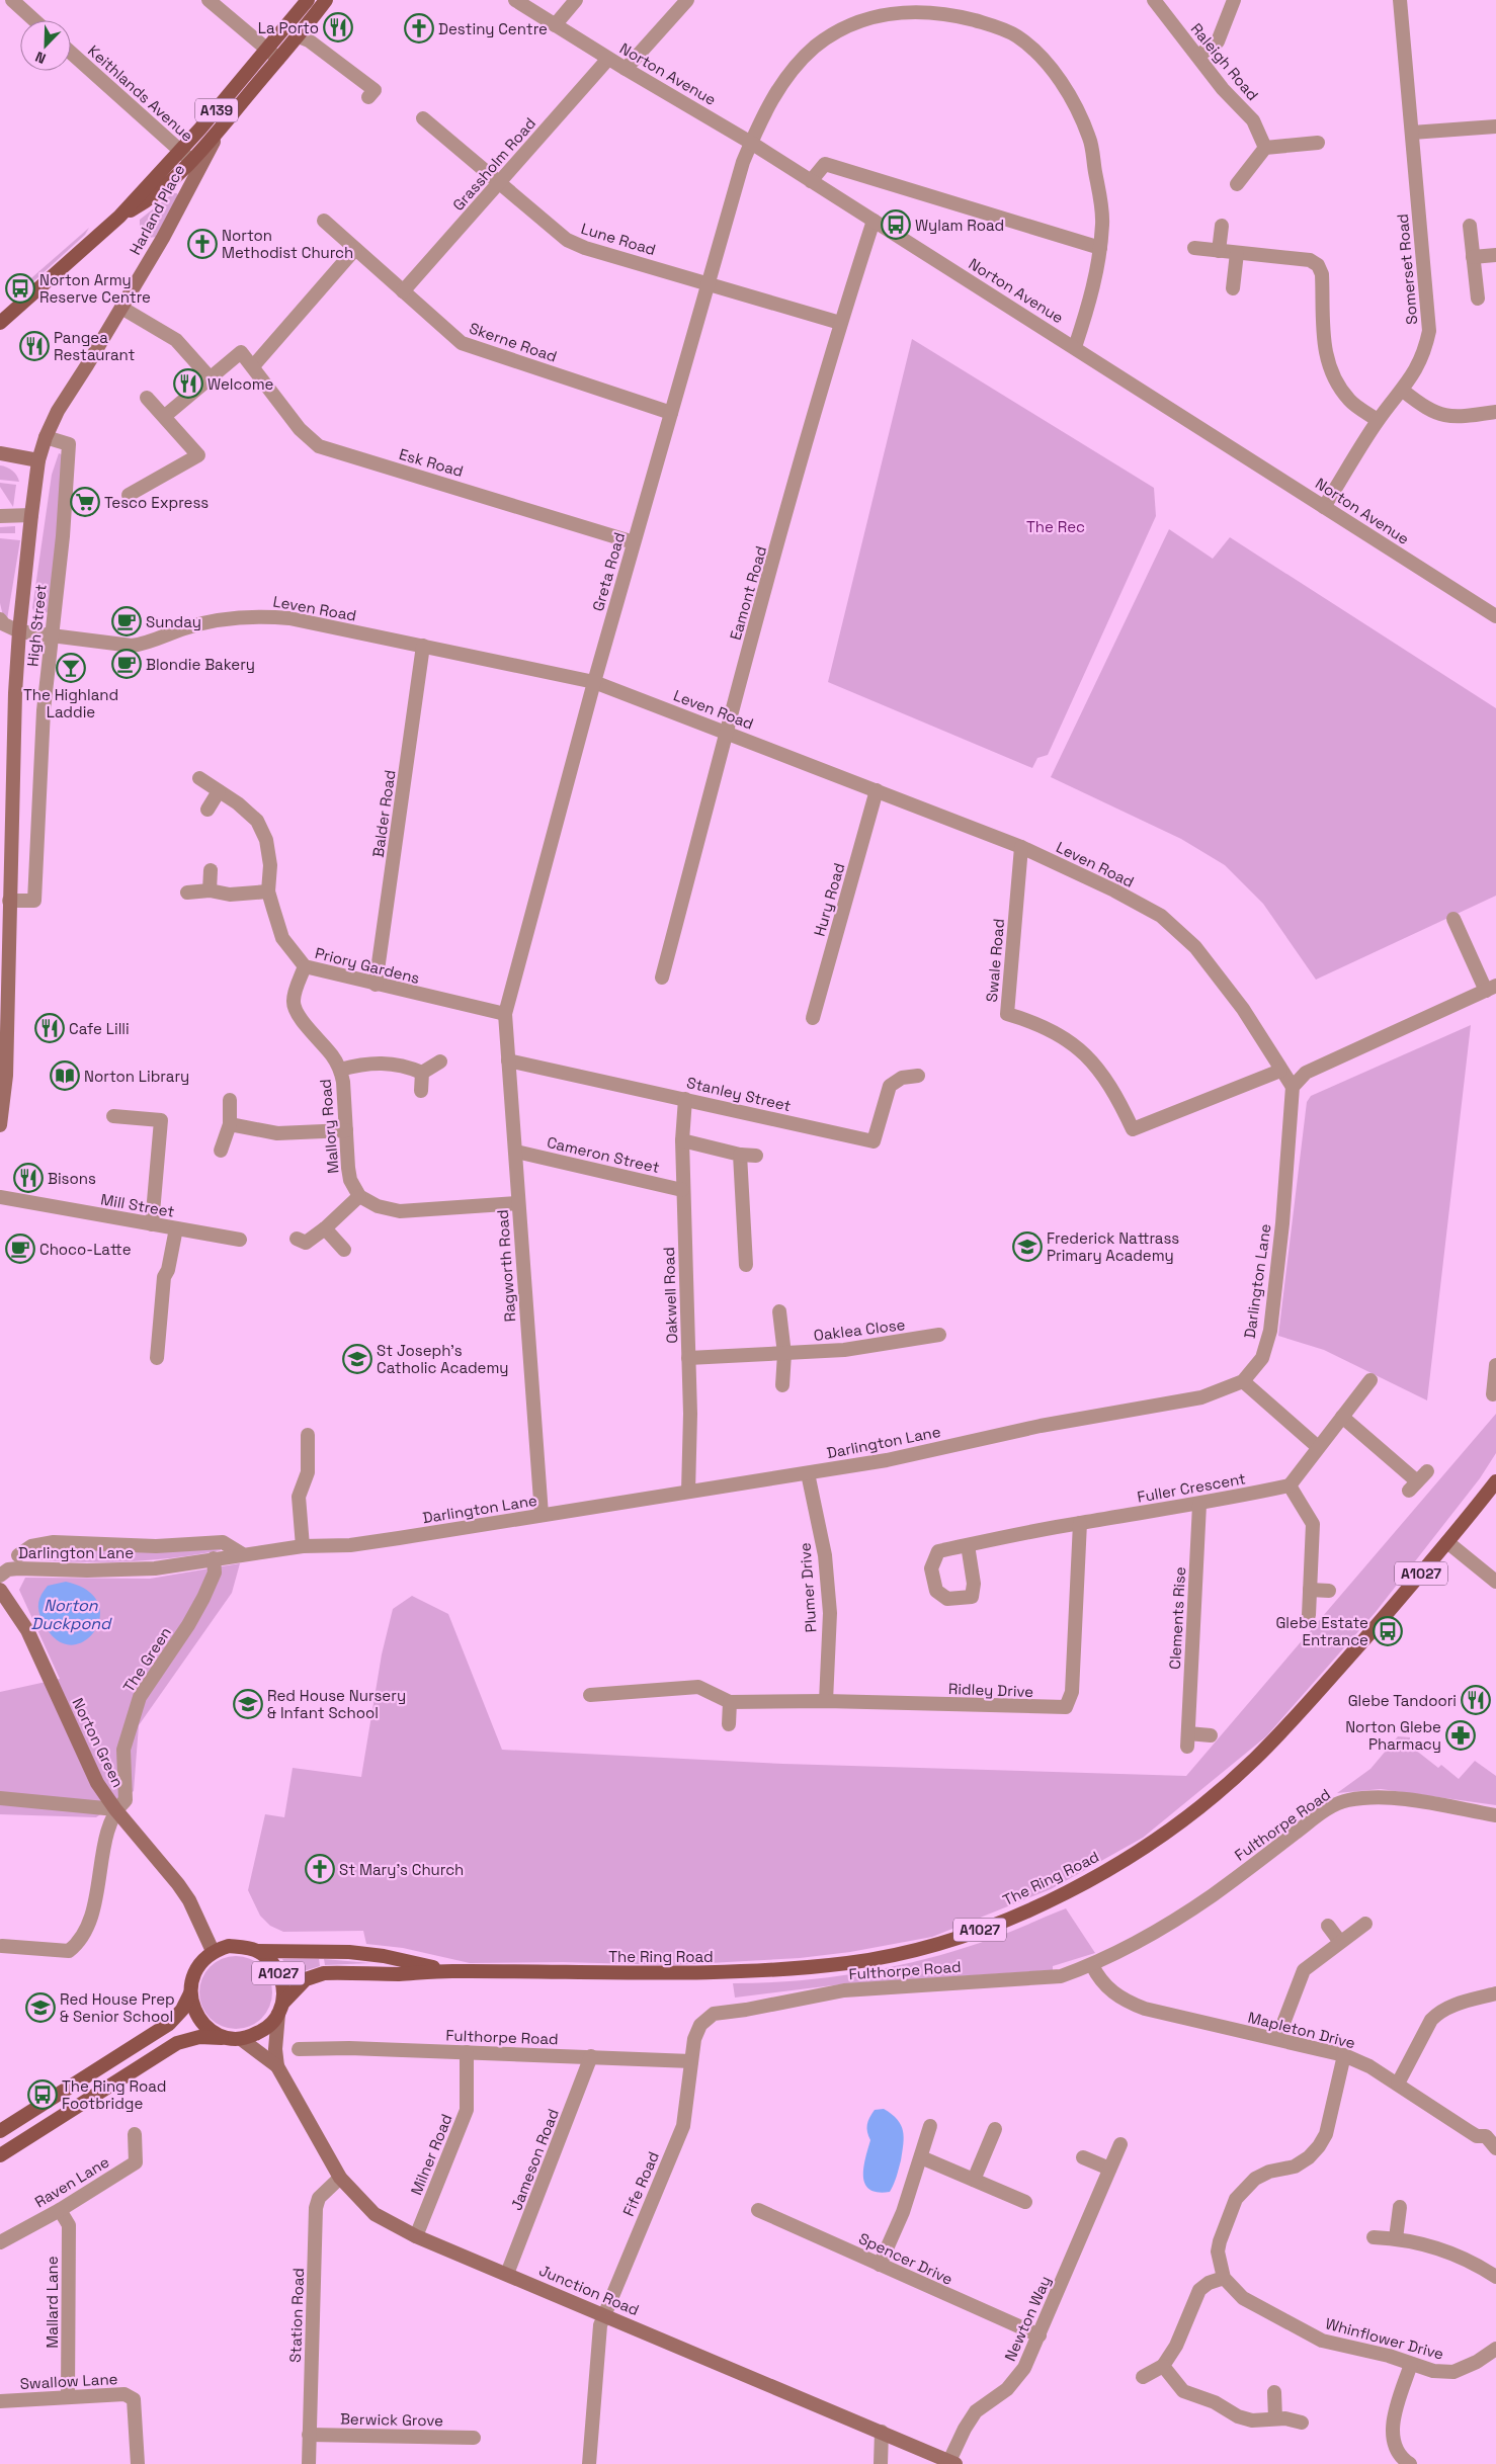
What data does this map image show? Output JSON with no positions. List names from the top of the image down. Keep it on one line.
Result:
{"streets":{"main road":["A139","Harland Place","High Street","A1027","Norton Green","The Ring Road","Junction Road"],"street":["Raleigh Road","Norton Avenue","Keithlands Avenue","Grassholm Road","Lune Road","Somerset Road","Skerne Road","Esk Road","Greta Road","Eamont Road","Leven Road","Balder Road","Hury Road","Swale Road","Priory Gardens","Stanley Street","Mallory Road","Cameron Street","Mill Street","Ragworth Road","Darlington Lane","Oakwell Road","Oaklea Close","Fuller Crescent","Plumer Drive","Clements Rise","The Green","Ridley Drive","Fulthorpe Road","Mapleton Drive","Milner Road","Jameson Road","Raven Lane","Fife Road","Spencer Drive","Mallard Lane","Station Road","Newton Way","Whinflower Drive","Swallow Lane","Berwick Grove"]},"crossings":[["Norton Avenue","Grassholm Road"],["Norton Avenue","Somerset Road"],["Norton Avenue","Greta Road"],["Norton Avenue","Eamont Road"],["Keithlands Avenue","A139"],["Keithlands Avenue","Harland Place"],["A139","Harland Place"],["Grassholm Road","Lune Road"],["Grassholm Road","Skerne Road"],["Harland Place","High Street"],["Lune Road","Greta Road"],["Lune Road","Eamont Road"],["Skerne Road","Greta Road"],["Esk Road","Greta Road"],["Greta Road","Leven Road"],["Greta Road","Priory Gardens"],["Greta Road","Ragworth Road"],["Eamont Road","Leven Road"],["Leven Road","High Street"],["Leven Road","Balder Road"],["Leven Road","Hury Road"],["Leven Road","Swale Road"],["Leven Road","Darlington Lane"],["Balder Road","Priory Gardens"],["Priory Gardens","Mallory Road"],["Priory Gardens","Ragworth Road"],["Stanley Street","Ragworth Road"],["Stanley Street","Oakwell Road"],["Cameron Street","Ragworth Road"],["Cameron Street","Oakwell Road"],["Ragworth Road","Darlington Lane"],["Darlington Lane","Oakwell Road"],["Darlington Lane","Plumer Drive"],["Darlington Lane","The Green"],["Oakwell Road","Oaklea Close"],["Fuller Crescent","Clements Rise"],["Fuller Crescent","Ridley Drive"],["A1027","Norton Green"],["A1027","The Ring Road"],["A1027","Junction Road"],["Plumer Drive","Ridley Drive"],["The Green","Norton Green"],["Norton Green","The Ring Road"],["Norton Green","Junction Road"],["Fulthorpe Road","Mapleton Drive"],["Fulthorpe Road","Milner Road"],["Fulthorpe Road","Jameson Road"],["Fulthorpe Road","Fife Road"],["The Ring Road","Junction Road"],["Milner Road","Junction Road"],["Jameson Road","Junction Road"],["Raven Lane","Mallard Lane"],["Fife Road","Junction Road"],["Spencer Drive","Newton Way"],["Junction Road","Station Road"],["Junction Road","Newton Way"],["Mallard Lane","Swallow Lane"],["Station Road","Berwick Grove"]],"water":["Norton Duckpond"],"parks":["The Rec"],"places":{"restaurant":["La Porto","Pangea Restaurant","Welcome","Cafe Lilli","Bisons","Glebe Tandoori"],"church":["Destiny Centre","Norton Methodist Church","St Mary’s Church"],"bus stop":["Wylam Road","Norton Army Reserve Centre","Glebe Estate Entrance","The Ring Road Footbridge"],"supermarket":["Tesco Express"],"cafe":["Sunday","Blondie Bakery","Choco-Latte"],"bar":["The Highland Laddie"],"library":["Norton Library"],"school or university":["Frederick Nattrass Primary Academy","St Joseph's Catholic Academy","Red House Nursery & Infant School","Red House Prep & Senior School"],"pharmacy":["Norton Glebe Pharmacy"]},"north":"bottom left"}
